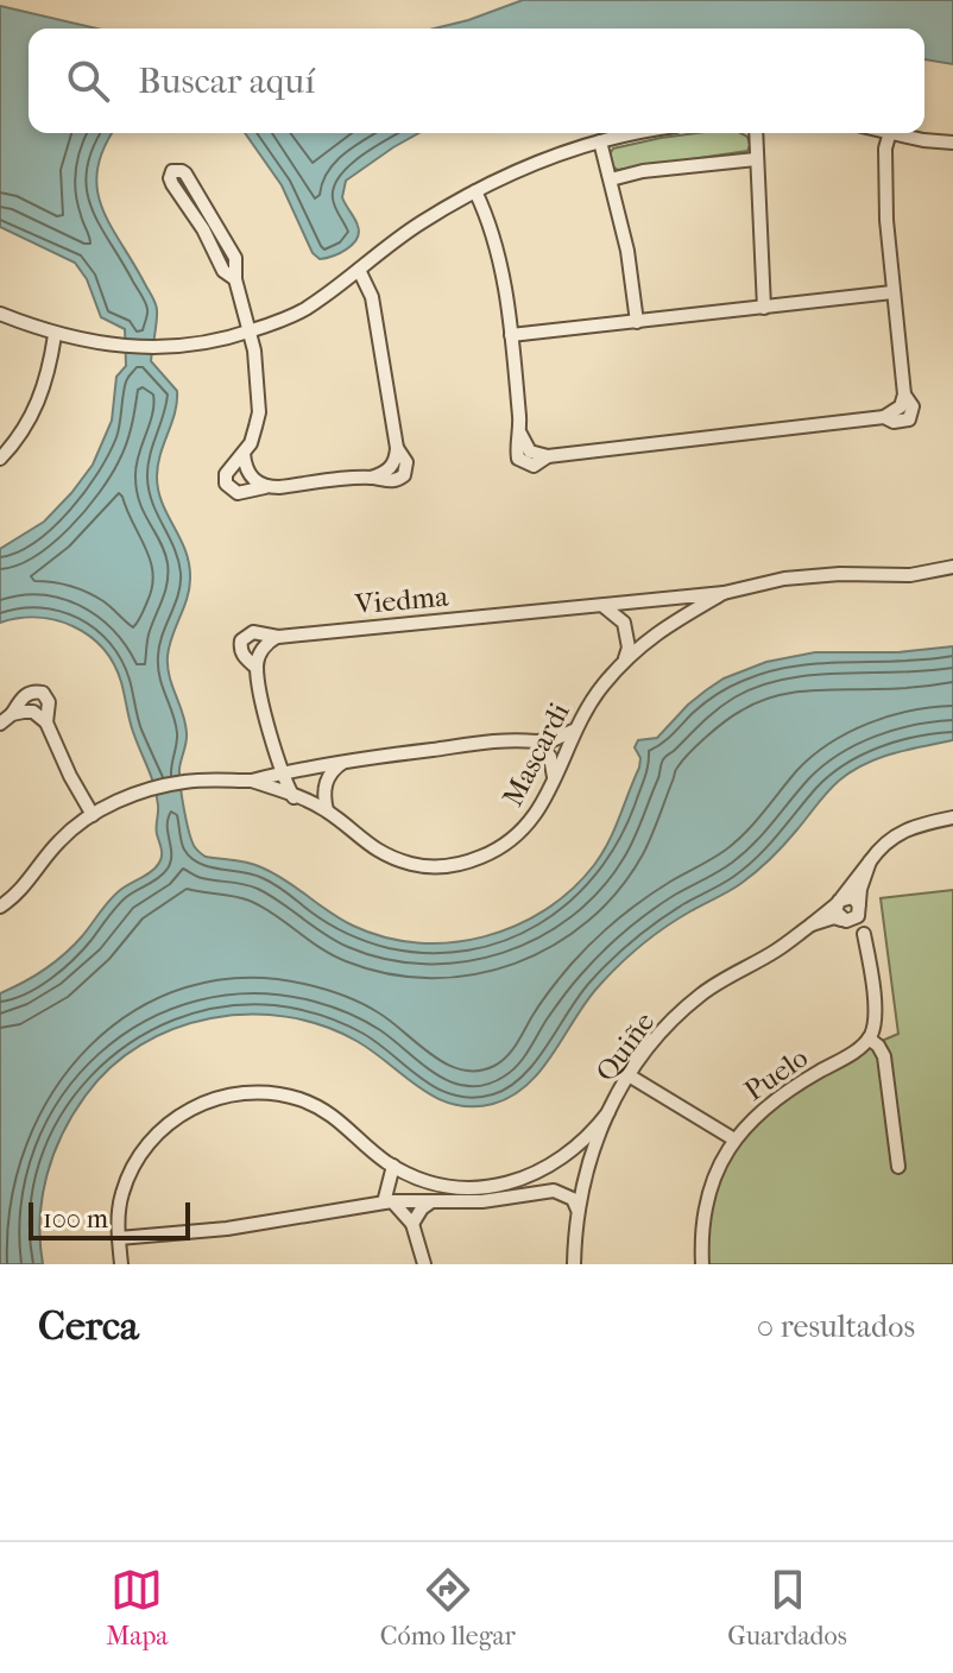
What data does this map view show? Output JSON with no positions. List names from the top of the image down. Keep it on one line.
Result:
{"streets":{"street":["Viedma","Mascardi","Quiñe","Puelo"]},"crossings":[["Viedma","Mascardi"]],"scale_bar":"100 m","page":{"search":"Buscar aquí","scale":"100 m","heading":["Cerca","0 resultados"],"nav":["Mapa","Cómo llegar","Guardados"]}}
